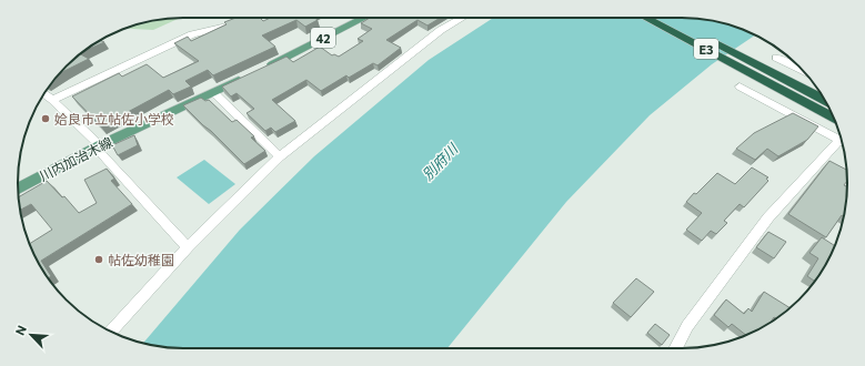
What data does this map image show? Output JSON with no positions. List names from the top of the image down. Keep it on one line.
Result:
{"streets":{"highway":["E3"],"main road":["42","川内加治木線"]},"water":["別府川"],"places":["姶良市立帖佐小学校","帖佐幼稚園"],"north":"top left"}
